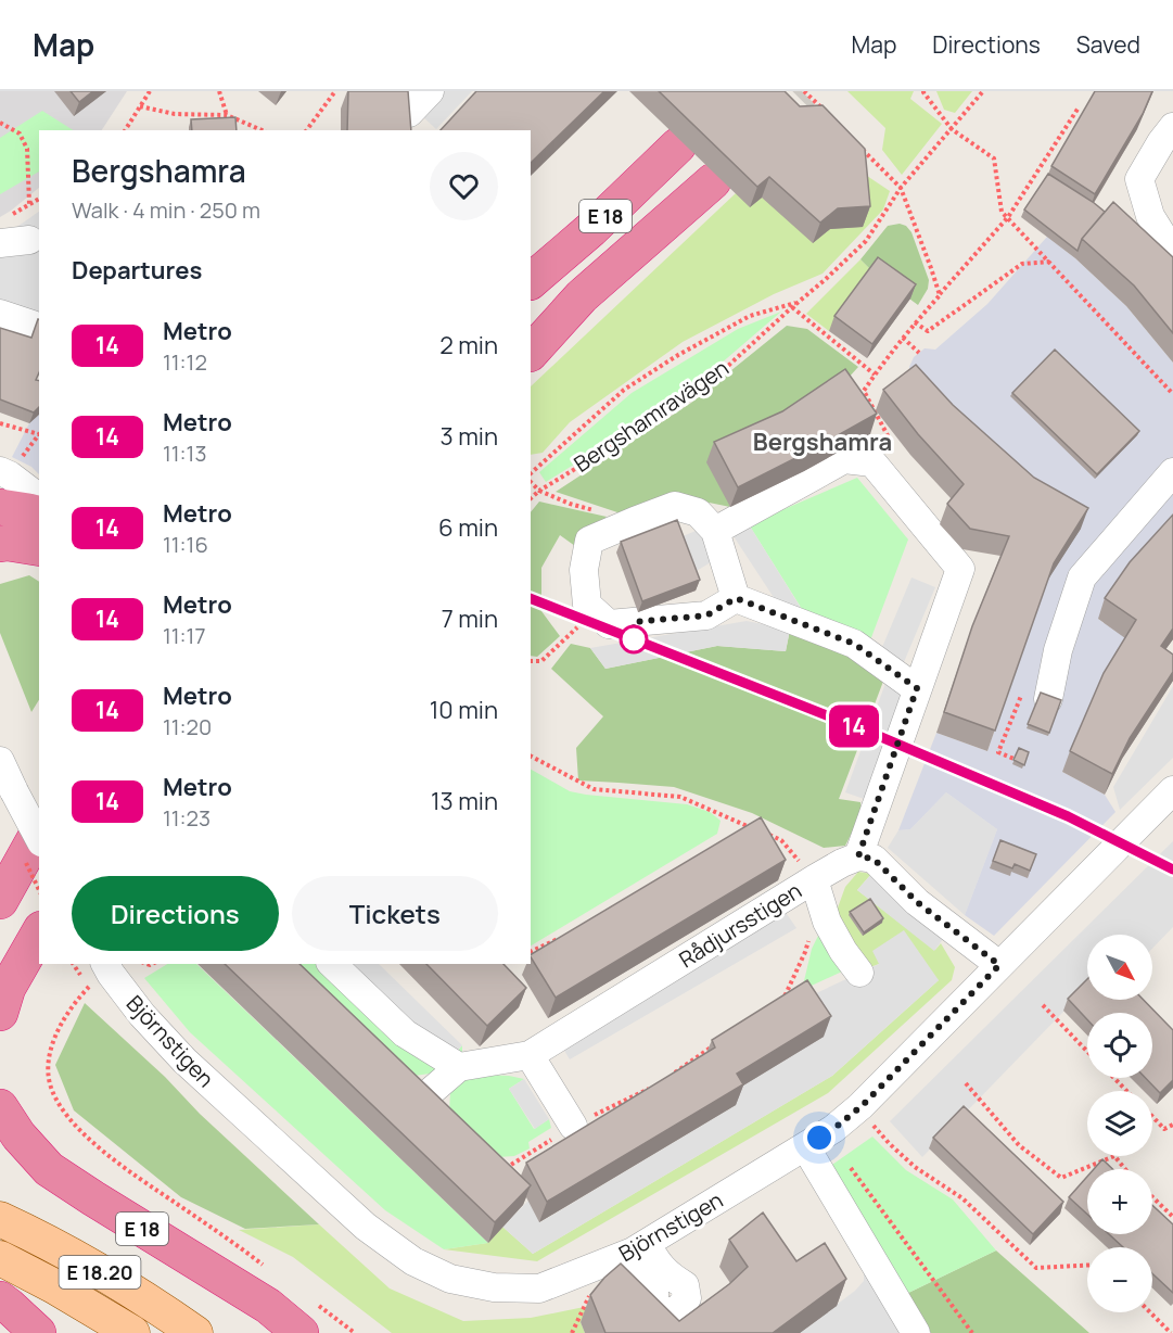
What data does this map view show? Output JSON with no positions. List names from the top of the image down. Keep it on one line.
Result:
{"streets":{"highway":["E 18"],"main road":["E 18.20"],"street":["Rådjursstigen","Björnstigen"],"path":["Bergshamravägen"]},"districts":["Bergshamra"],"lines":["metro line 14"],"north":"bottom right","page":{"header":"Map","nav":["Map","Directions","Saved"],"on_map":"14","heading":[["Bergshamra","Walk · 4 min · 250 m"],"Departures"],"list":[{"mark":"14","name":"Metro","note":"11:12","value":"2 min"},{"mark":"14","name":"Metro","note":"11:13","value":"3 min"},{"mark":"14","name":"Metro","note":"11:16","value":"6 min"},{"mark":"14","name":"Metro","note":"11:17","value":"7 min"},{"mark":"14","name":"Metro","note":"11:20","value":"10 min"},{"mark":"14","name":"Metro","note":"11:23","value":"13 min"}],"buttons":["Directions","Tickets"],"map_buttons":["+","−"]}}
